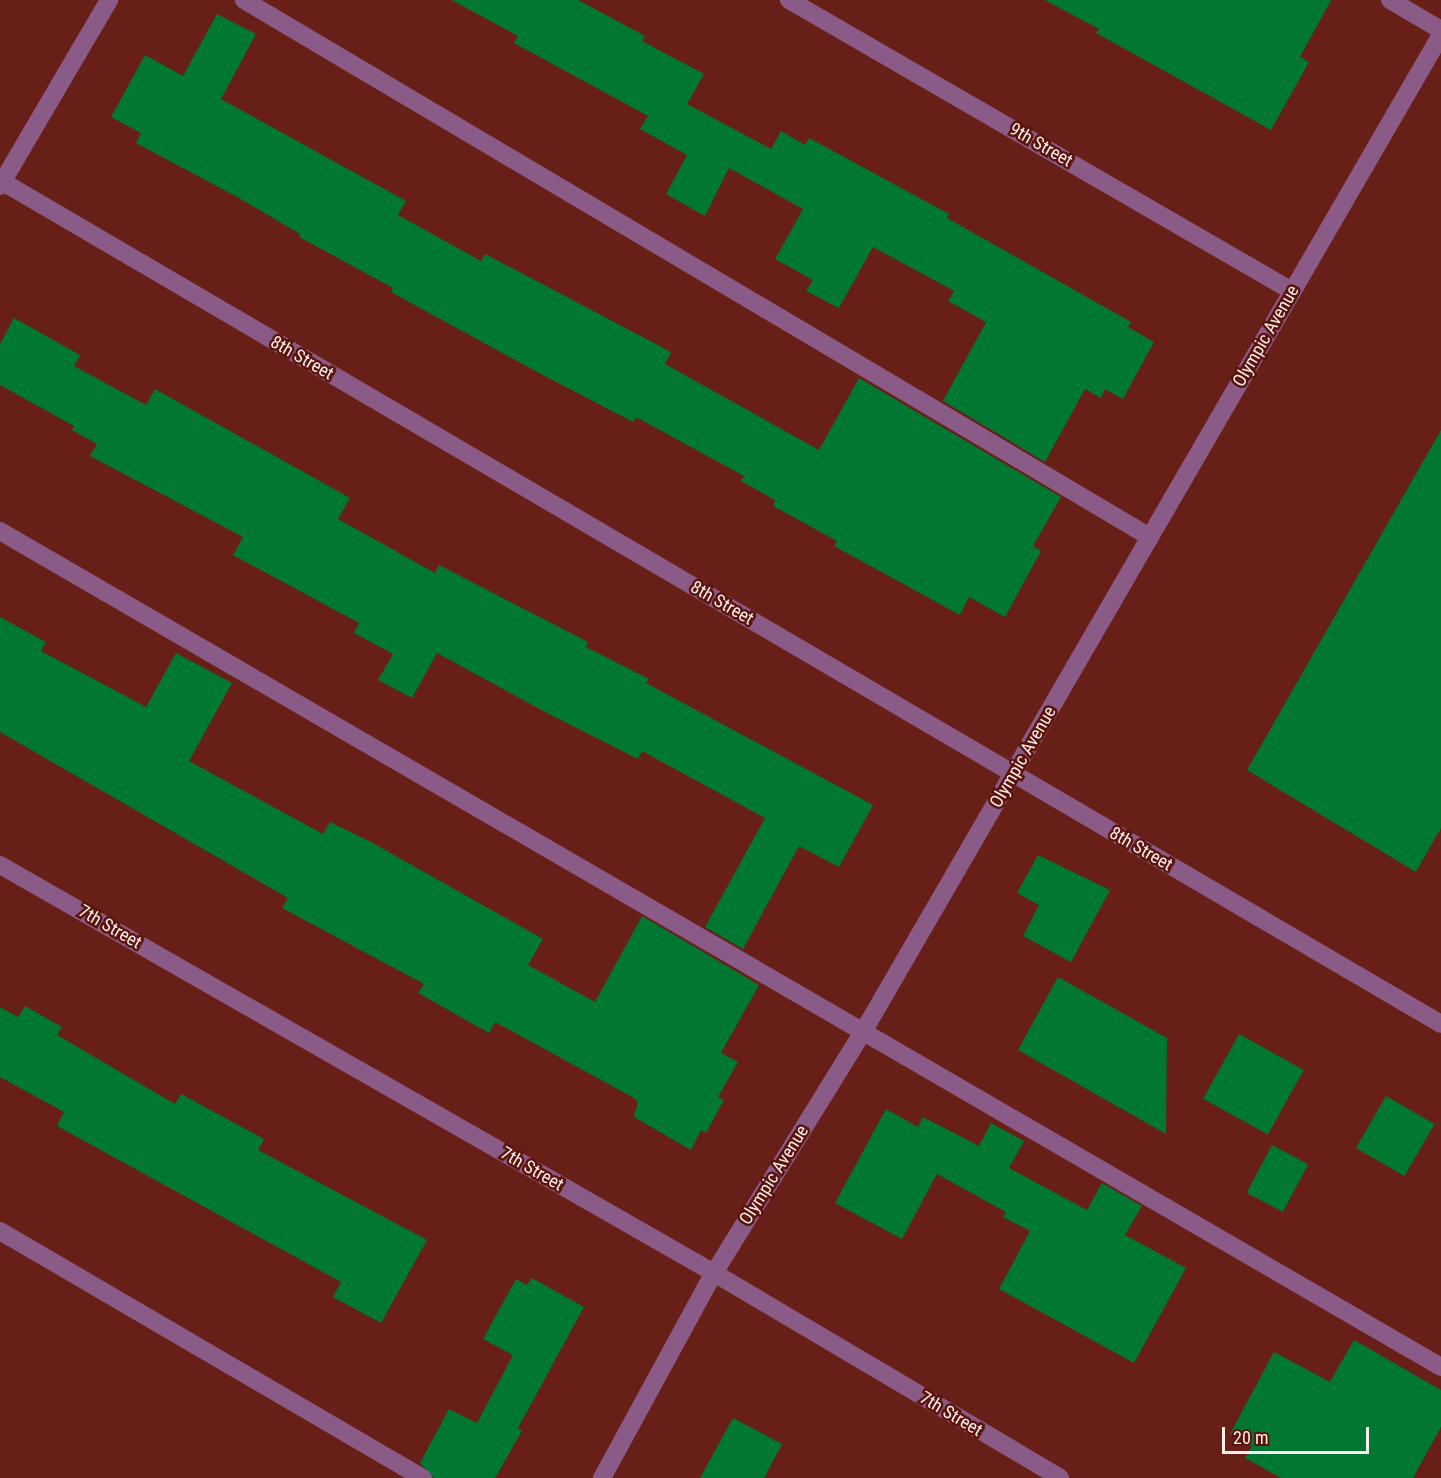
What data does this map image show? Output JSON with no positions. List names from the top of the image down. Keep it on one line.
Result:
{"streets":{"street":["9th Street","Olympic Avenue","8th Street","7th Street"]},"crossings":[["9th Street","Olympic Avenue"],["Olympic Avenue","8th Street"],["Olympic Avenue","7th Street"]],"scale_bar":"20 m"}
